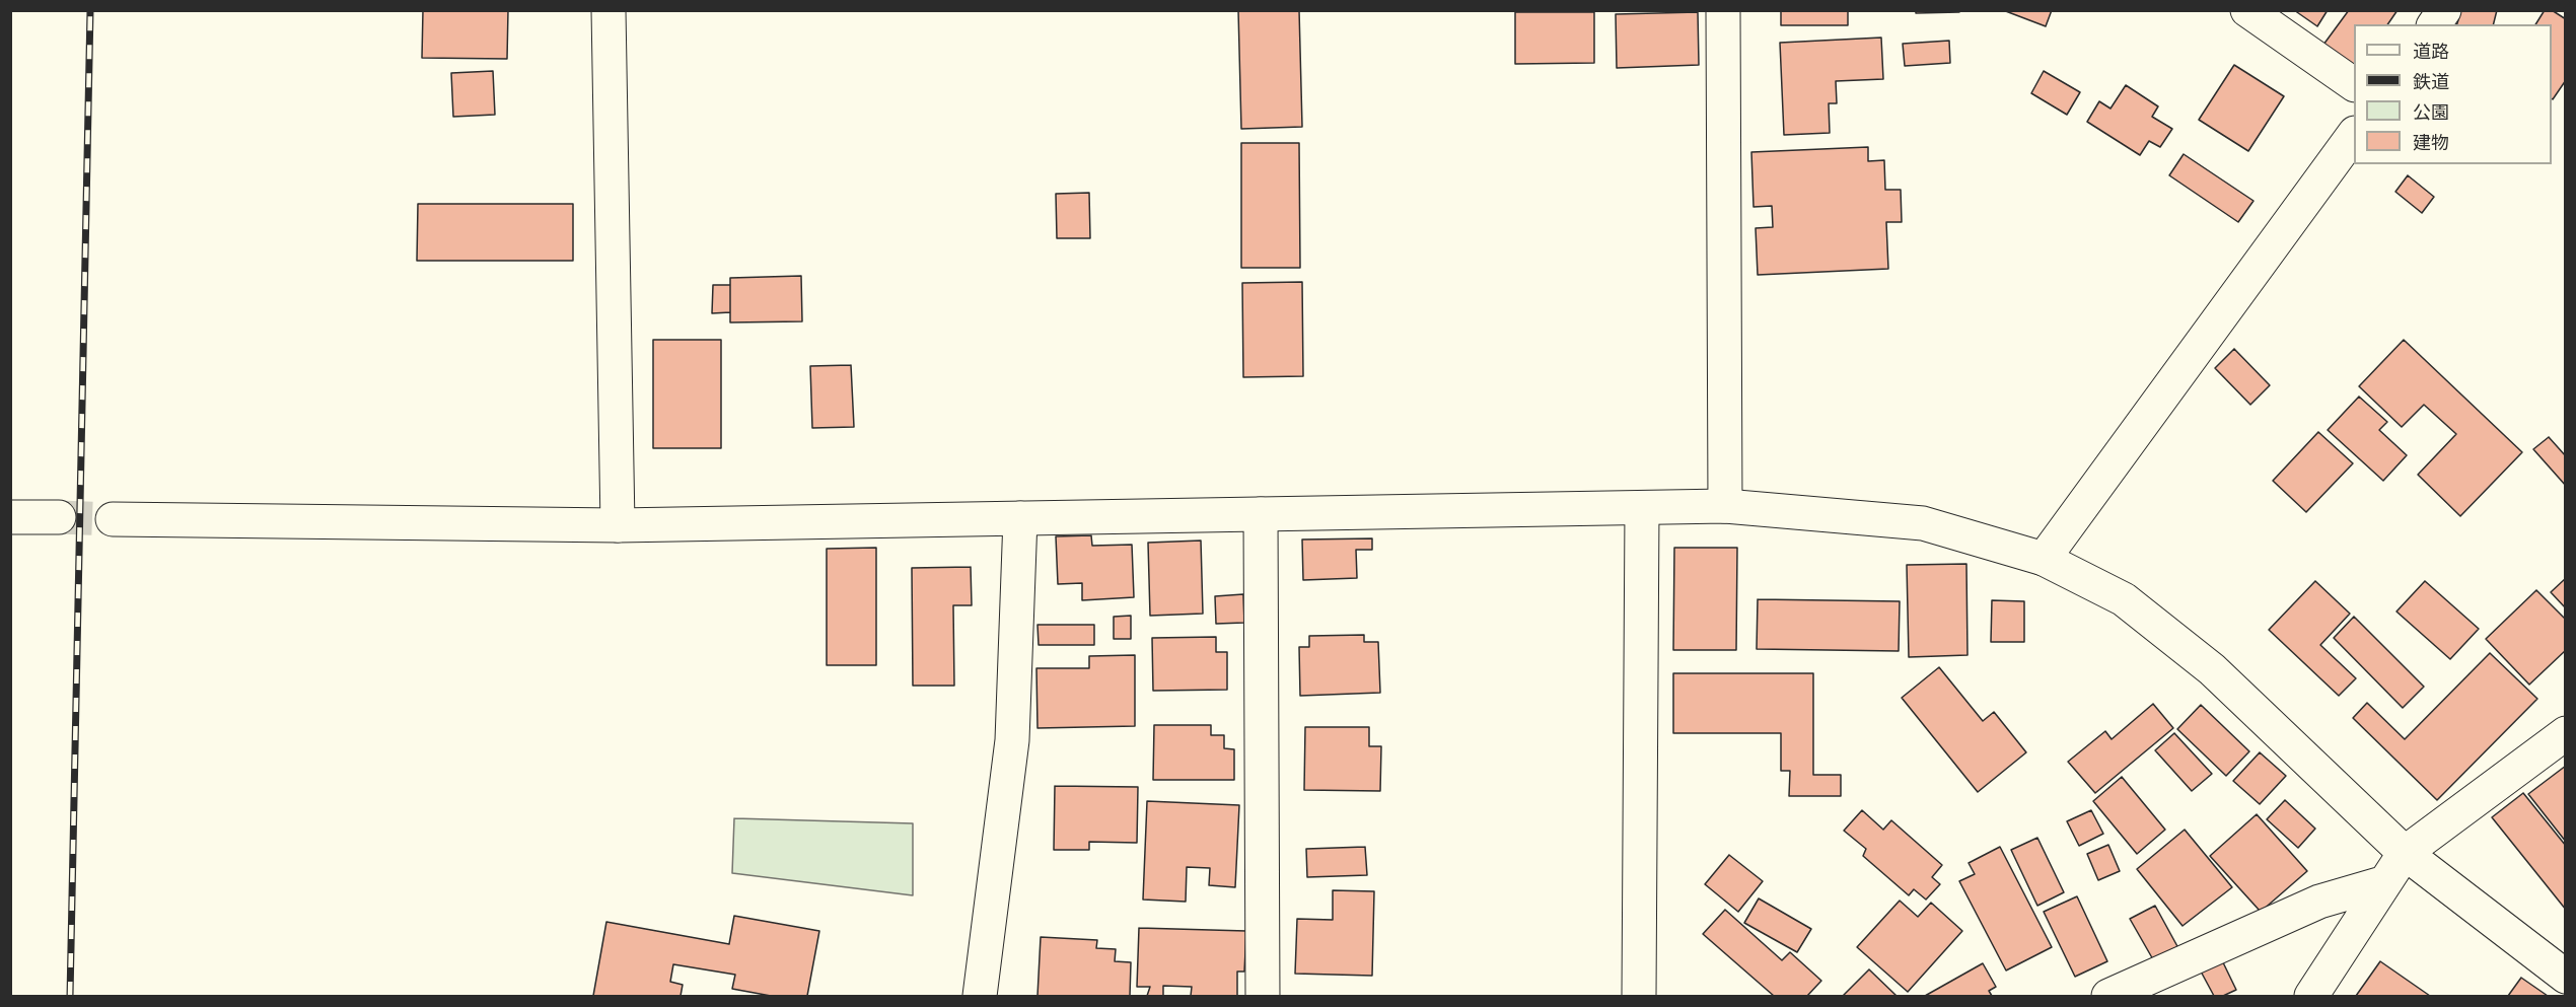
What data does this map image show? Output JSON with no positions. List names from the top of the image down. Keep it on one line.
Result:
{"legend":["道路","鉄道","公園","建物"]}
